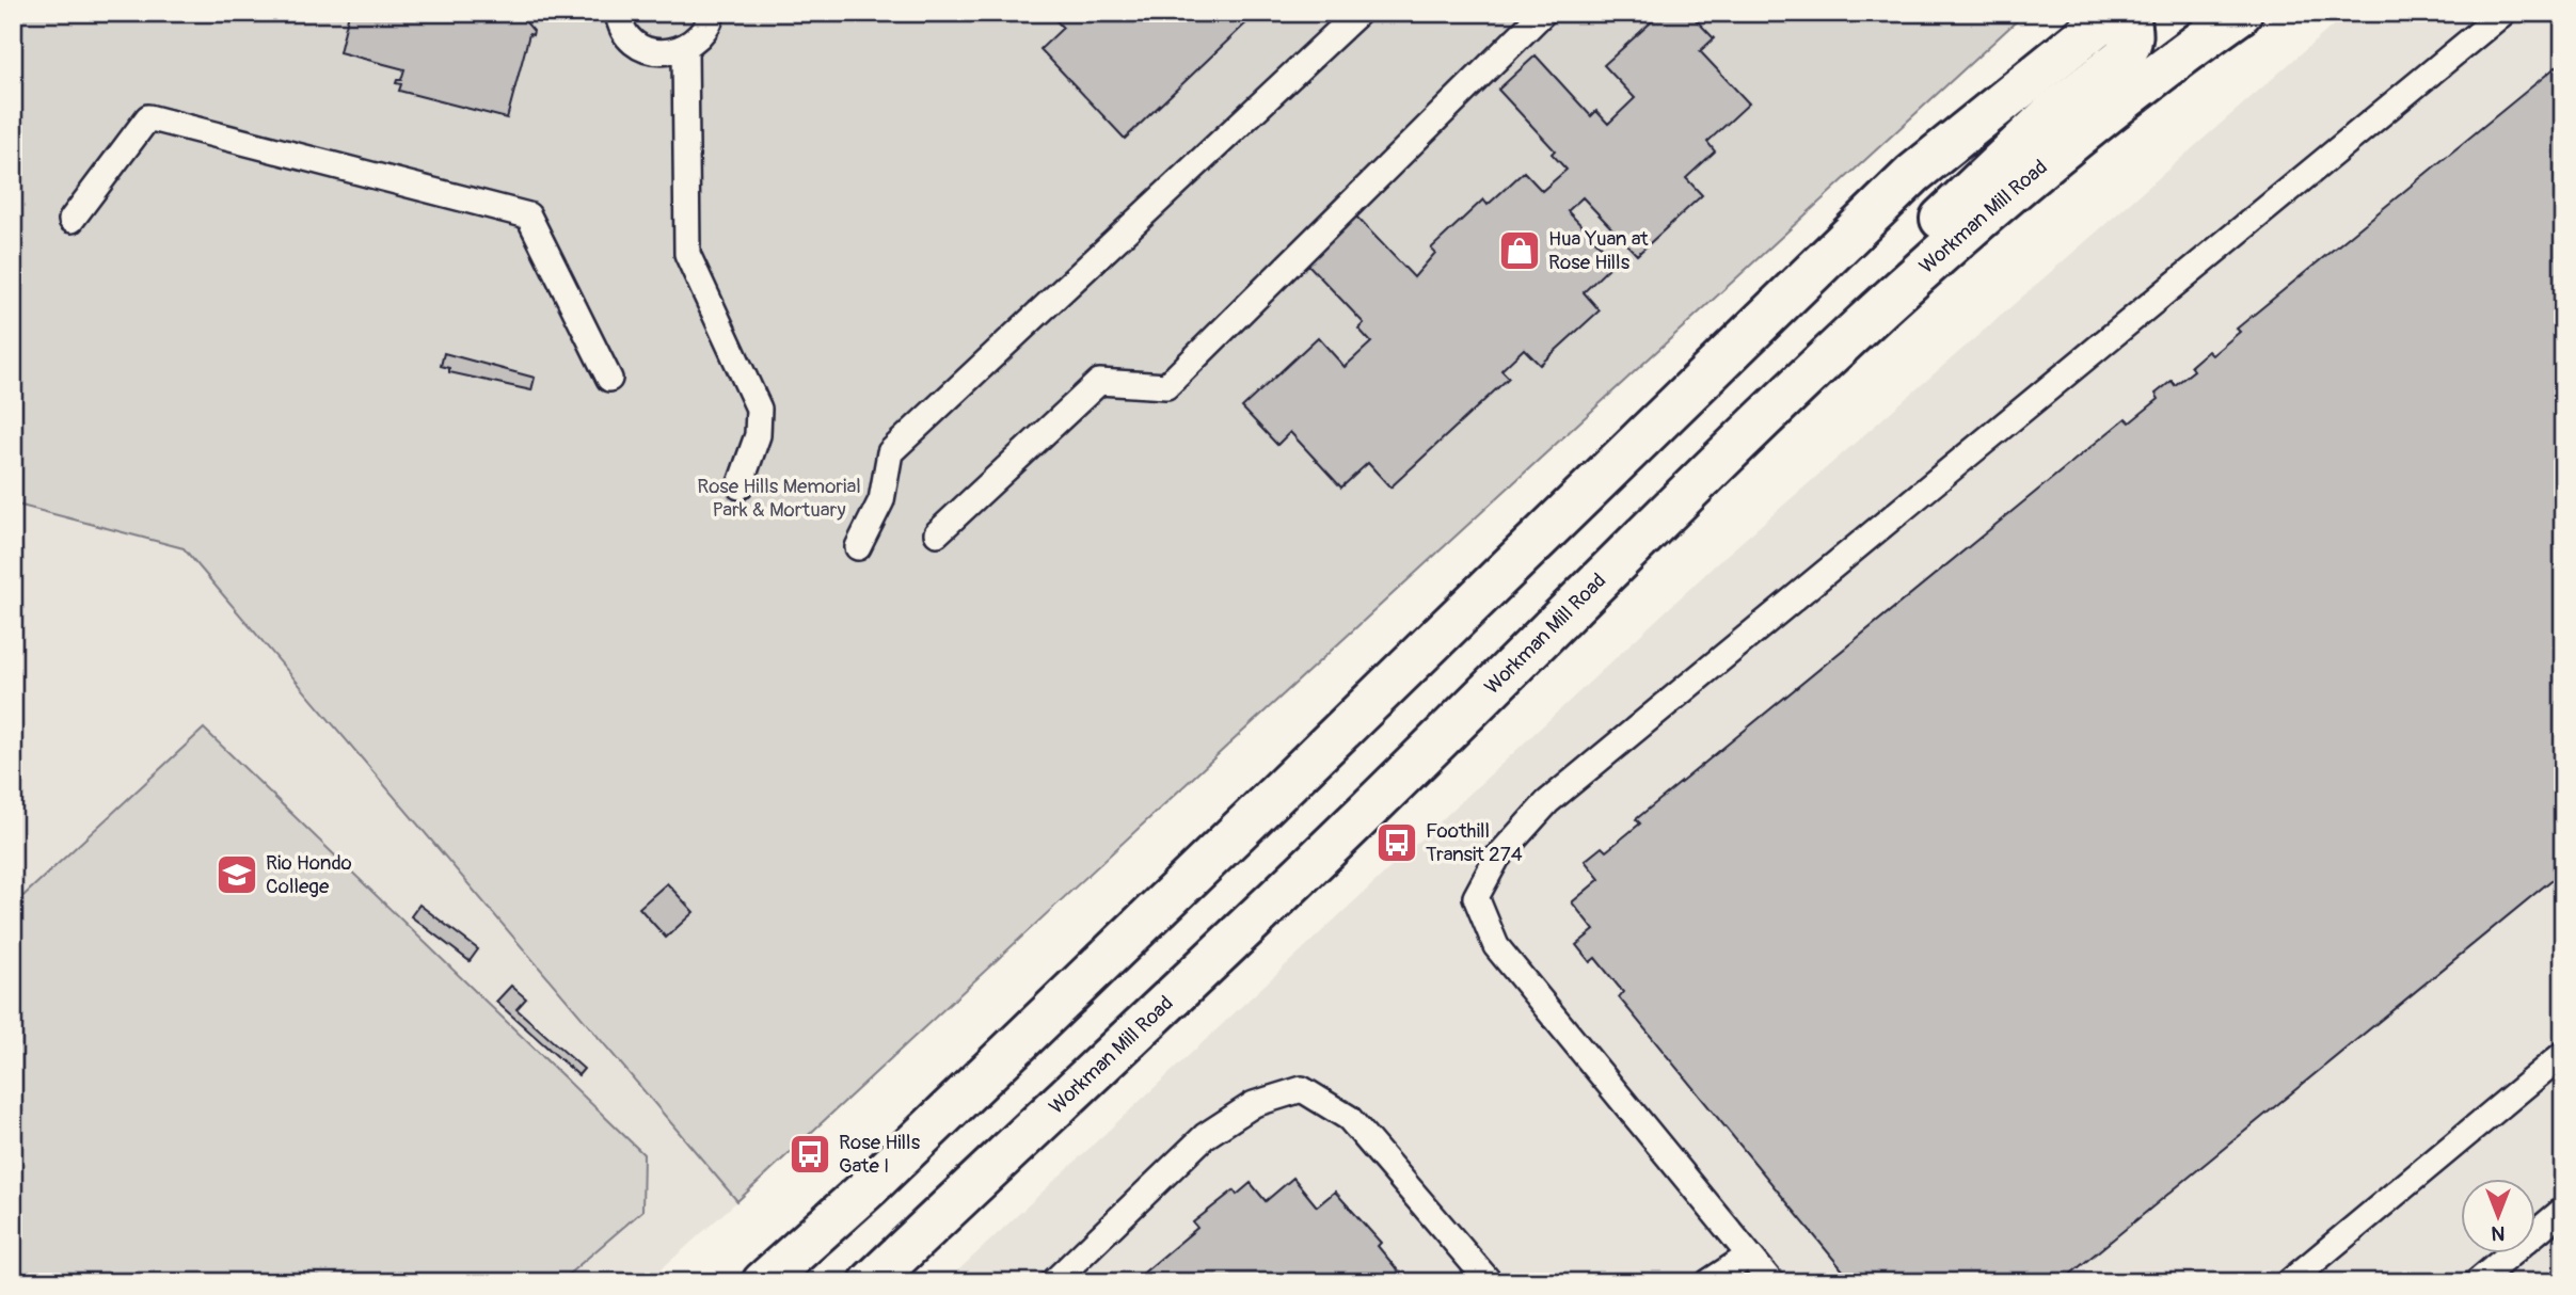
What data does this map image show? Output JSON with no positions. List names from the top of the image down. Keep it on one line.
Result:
{"streets":{"main road":["Workman Mill Road"]},"parks":["Rose Hills Memorial Park & Mortuary"],"places":{"shop":["Hua Yuan at Rose Hills"],"bus stop":["Foothill Transit 274","Rose Hills Gate I"],"school or university":["Rio Hondo College"]},"north":"bottom"}
